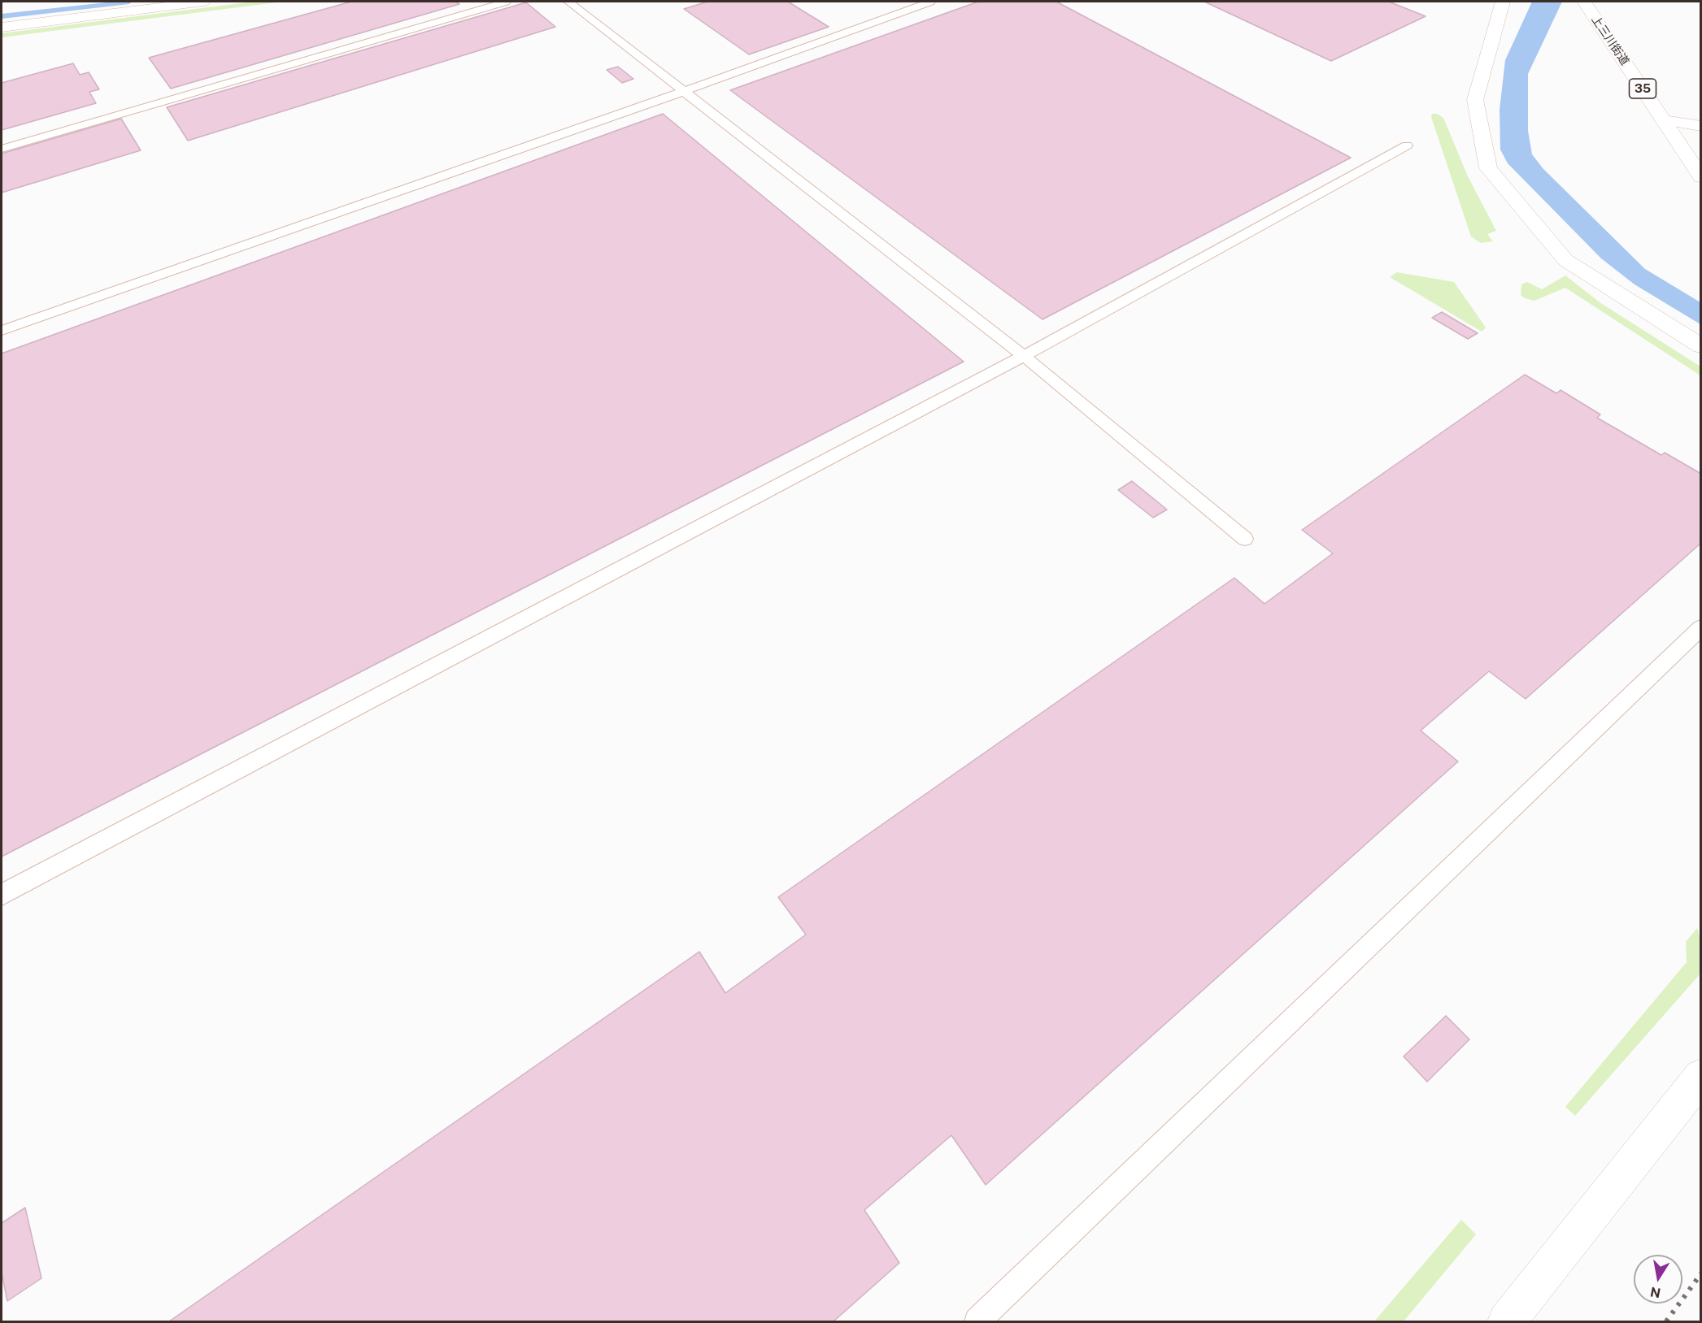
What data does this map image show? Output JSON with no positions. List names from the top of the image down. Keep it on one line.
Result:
{"streets":{"street":["上三川街道","35"]},"north":"bottom"}
